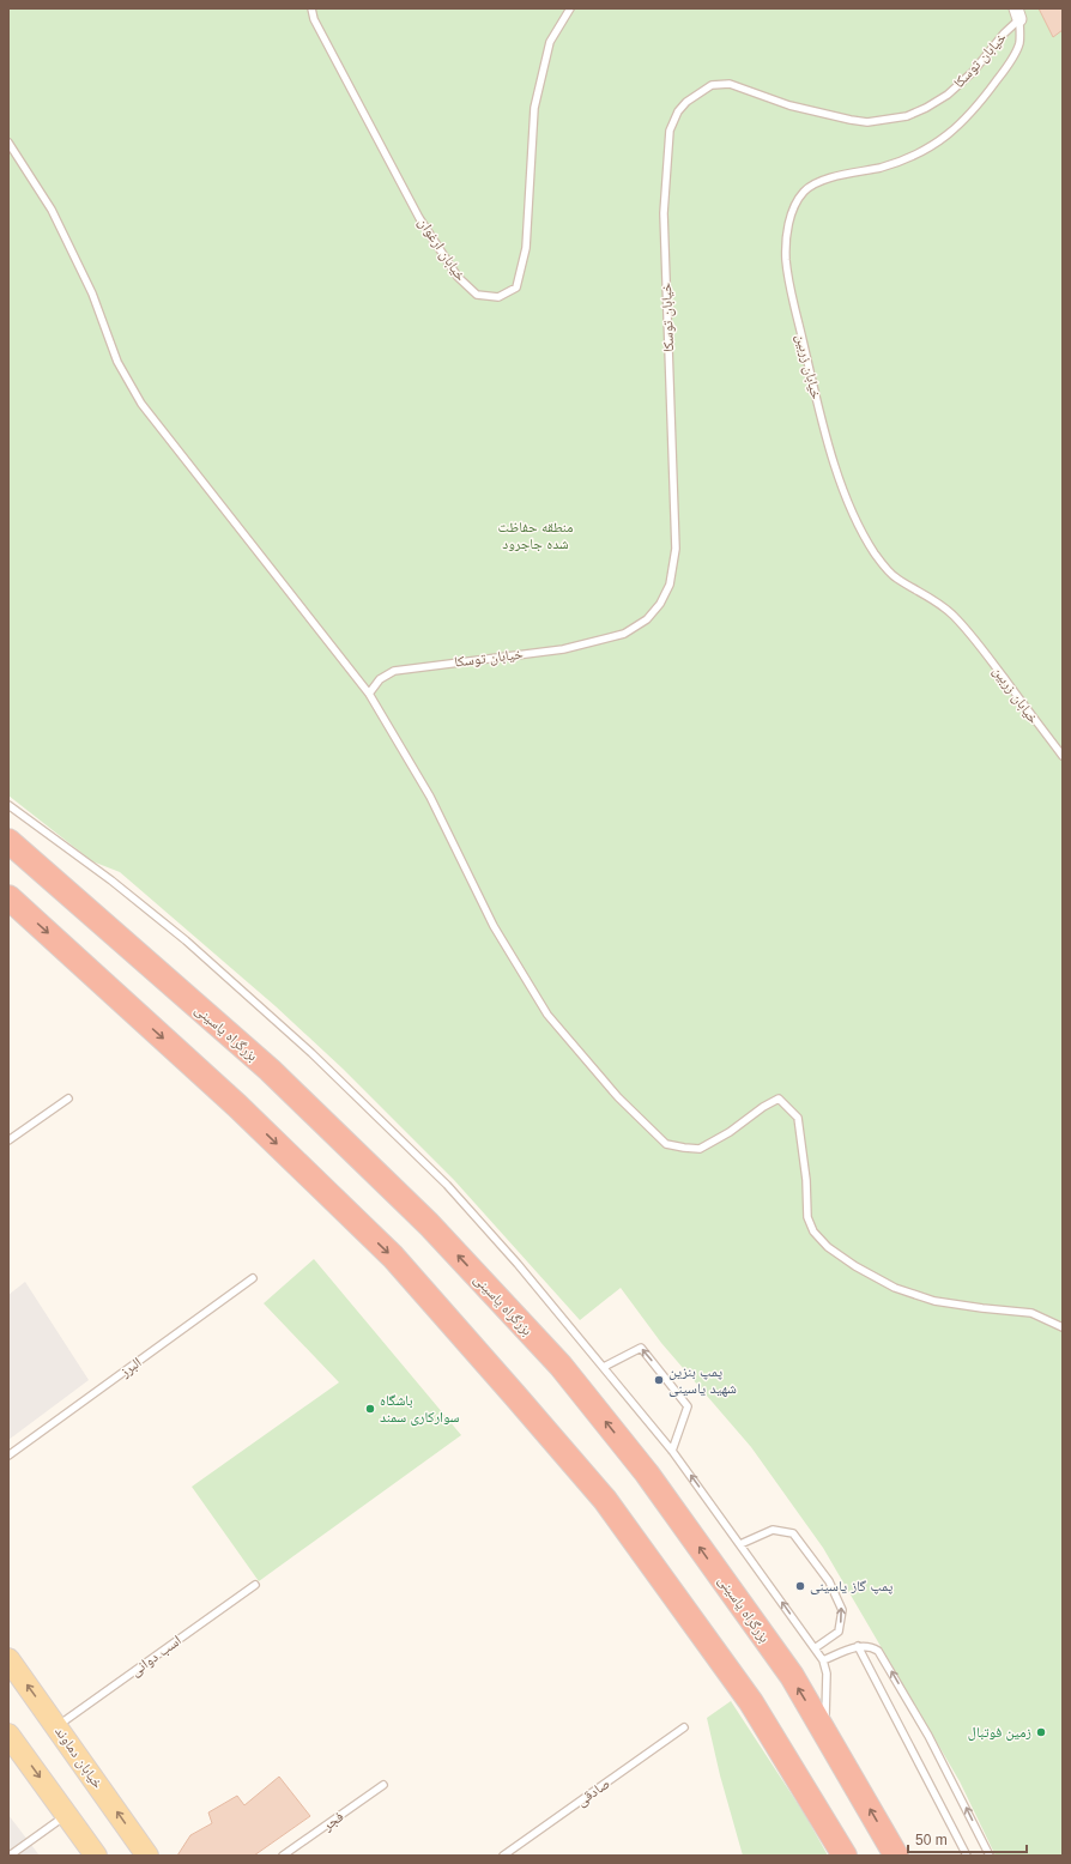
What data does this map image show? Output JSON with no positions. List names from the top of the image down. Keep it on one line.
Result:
{"streets":{"highway":["بزرگراه یاسینی"],"main road":["خیابان دماوند"],"lane":["خیابان توسکا","خیابان ارغوان","خیابان زربین","البرز","اسب دوانی","صادقی","فجر"]},"crossings":[["خیابان توسکا","خیابان زربین"],["اسب دوانی","خیابان دماوند"]],"parks":["منطقه حفاظت شده جاجرود"],"places":["پمپ بنزین شهید یاسینی","باشگاه سوارکاری سمند","پمپ گاز یاسینی","زمین فوتبال"],"scale_bar":"50 m"}
